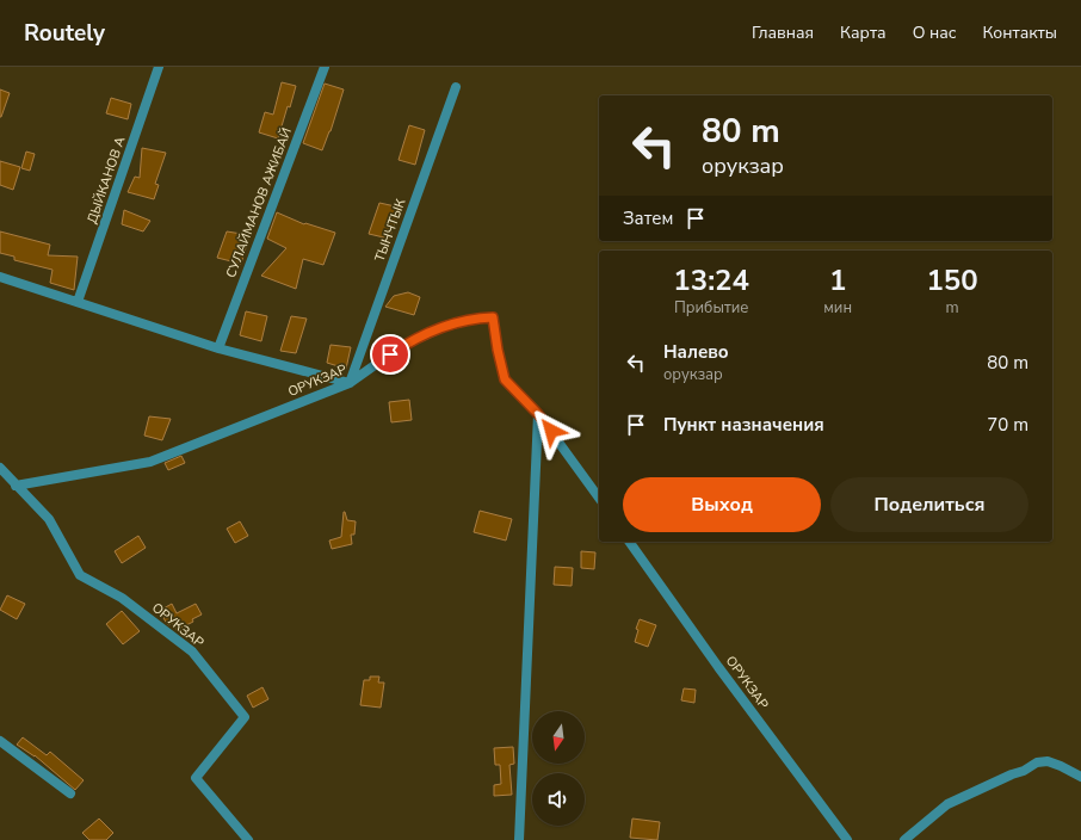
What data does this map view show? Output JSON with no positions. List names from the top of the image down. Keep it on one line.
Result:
{"streets":{"street":["ДЫЙКАНОВ А","СУЛАЙМАНОВ АЖИБАЙ","ТЫНЧТЫК","ОРУКЗАР"]},"crossings":[["ДЫЙКАНОВ А","ОРУКЗАР"],["СУЛАЙМАНОВ АЖИБАЙ","ОРУКЗАР"],["ТЫНЧТЫК","ОРУКЗАР"]],"north":"bottom","page":{"header":"Routely","nav":["Главная","Карта","О нас","Контакты"],"turn":["80 m","орукзар"],"then":"Затем","eta":["13:24","Прибытие","1","мин","150","m"],"list":[{"name":"Налево","note":"орукзар","value":"80 m"},{"name":"Пункт назначения","value":"70 m"}],"buttons":["Выход","Поделиться"]}}
